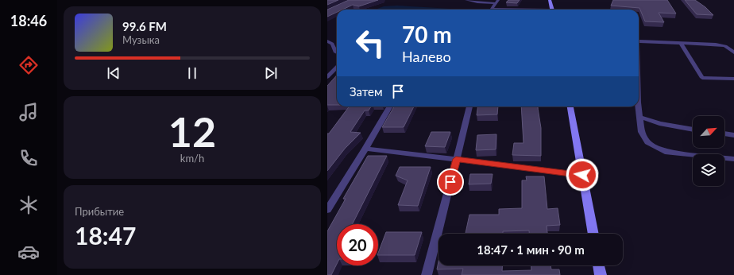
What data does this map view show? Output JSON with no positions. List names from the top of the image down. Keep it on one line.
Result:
{"north":"top right","page":{"tabs":"18:46","turn":["70 m","Налево"],"song":["99.6 FM","Музыка"],"then":"Затем","tile":[["12","km/h"],["Прибытие","18:47"]],"limit":"20","trip":"18:47 · 1 мин · 90 m"}}
